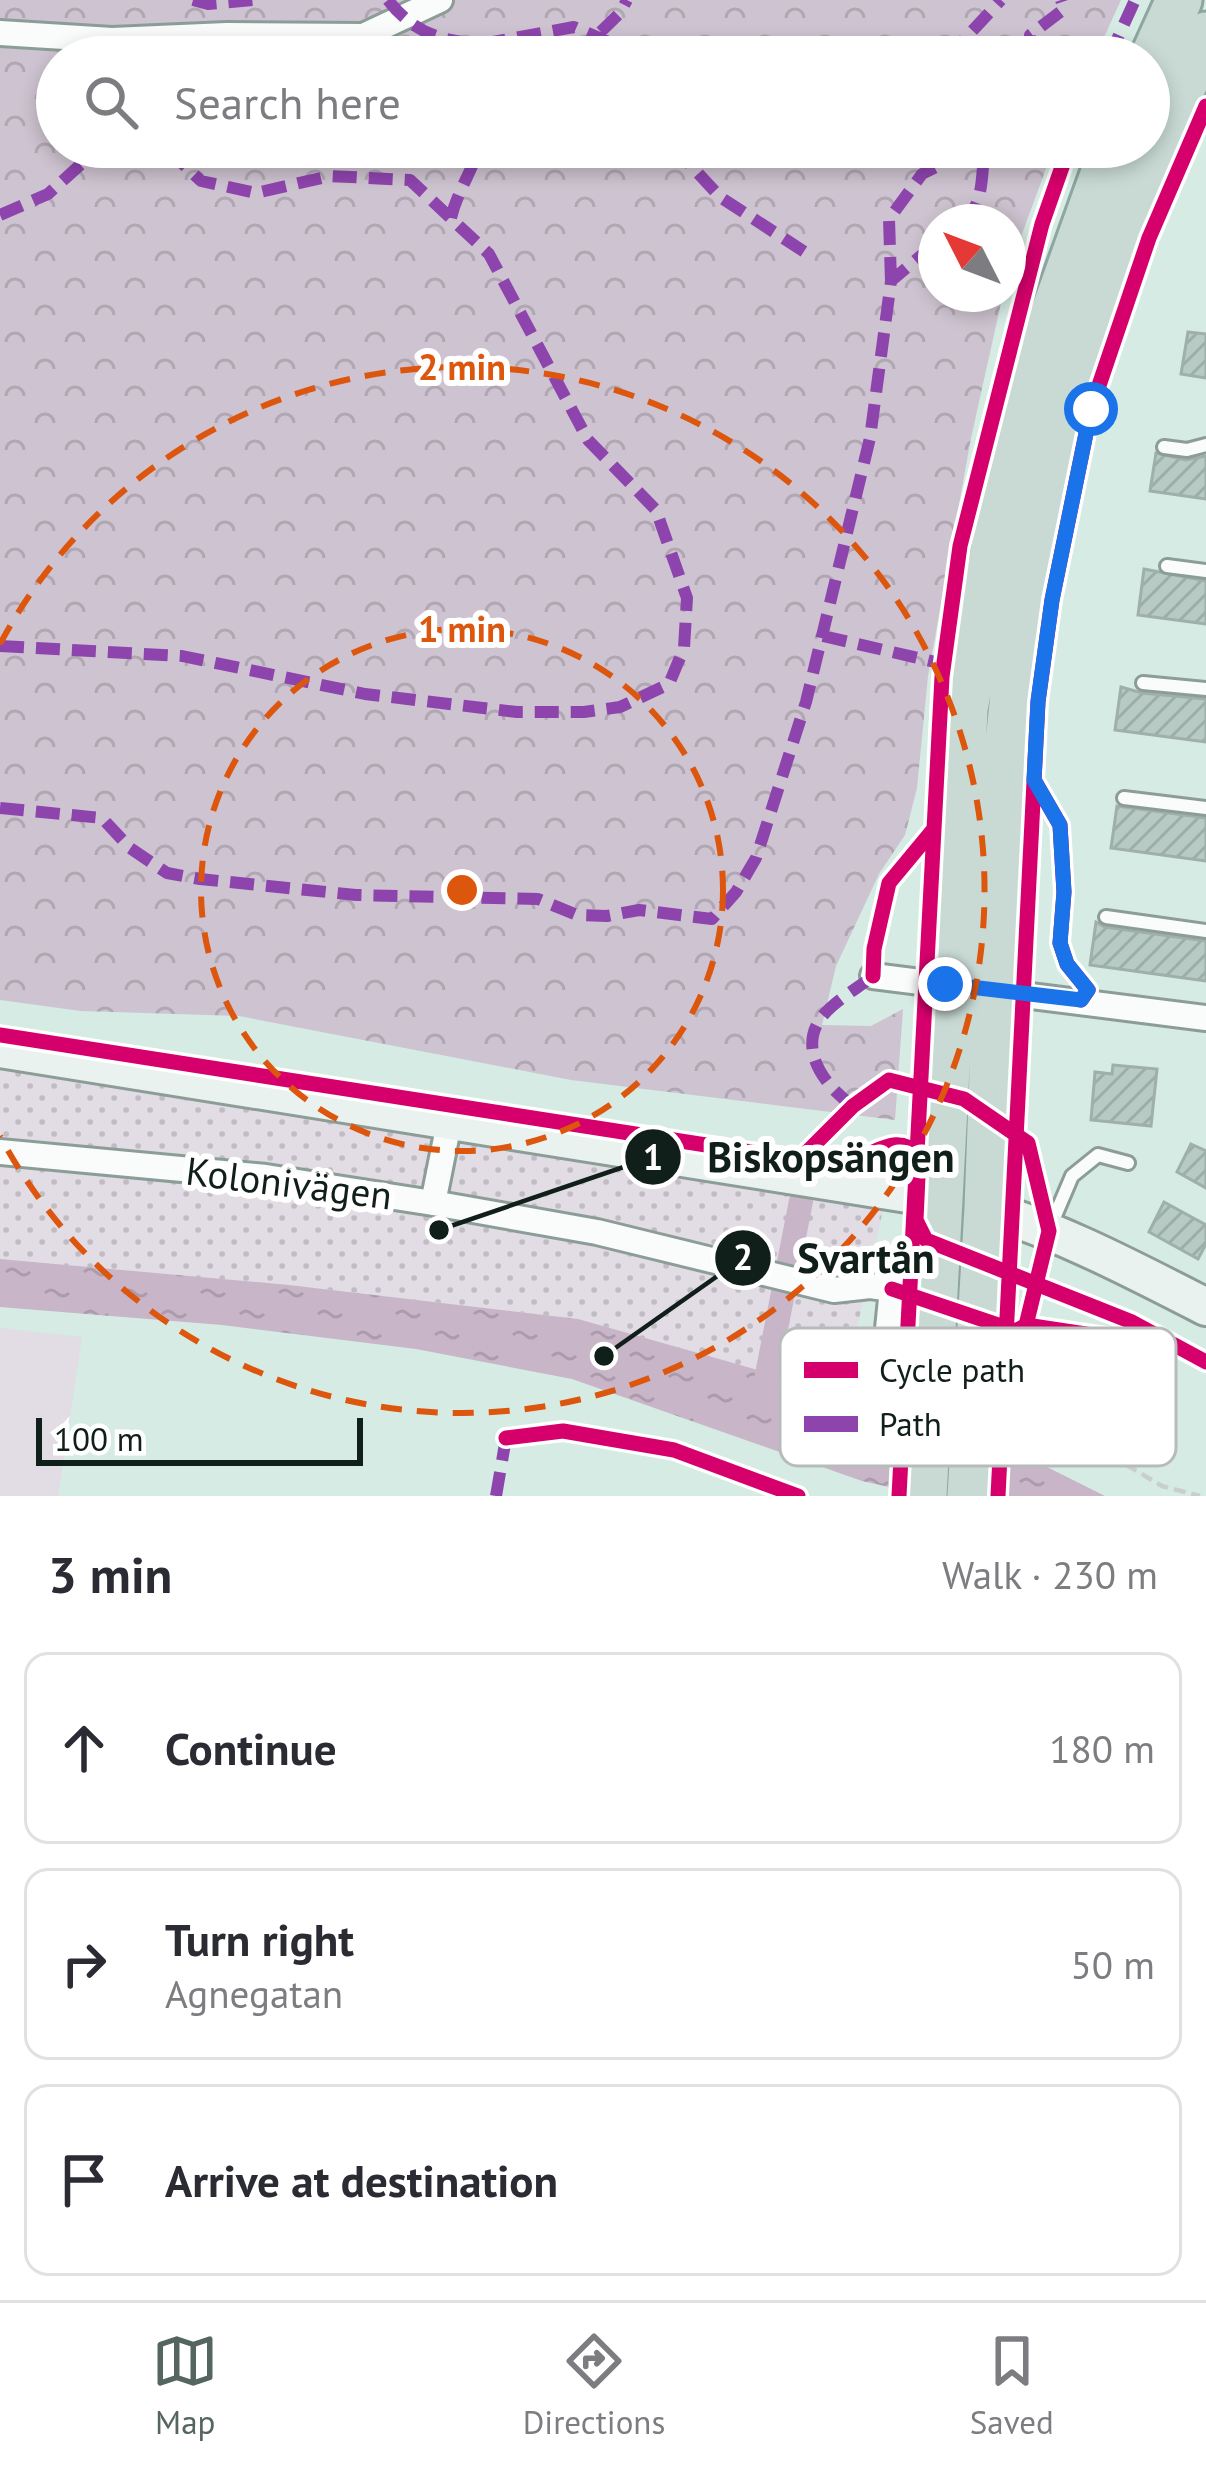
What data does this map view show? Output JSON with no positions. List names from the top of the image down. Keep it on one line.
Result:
{"streets":{"street":["Kolonivägen"]},"places":["Biskopsängen","Svartån"],"legend":["Cycle path","Path"],"scale_bar":"100 m","north":"top left","page":{"search":"Search here","scale":"100 m","heading":["3 min","Walk · 230 m"],"list":[["Continue","180 m"],["Turn right","Agnegatan","50 m"],"Arrive at destination"],"nav":["Map","Directions","Saved"]},"rings":["2 min","1 min"]}
